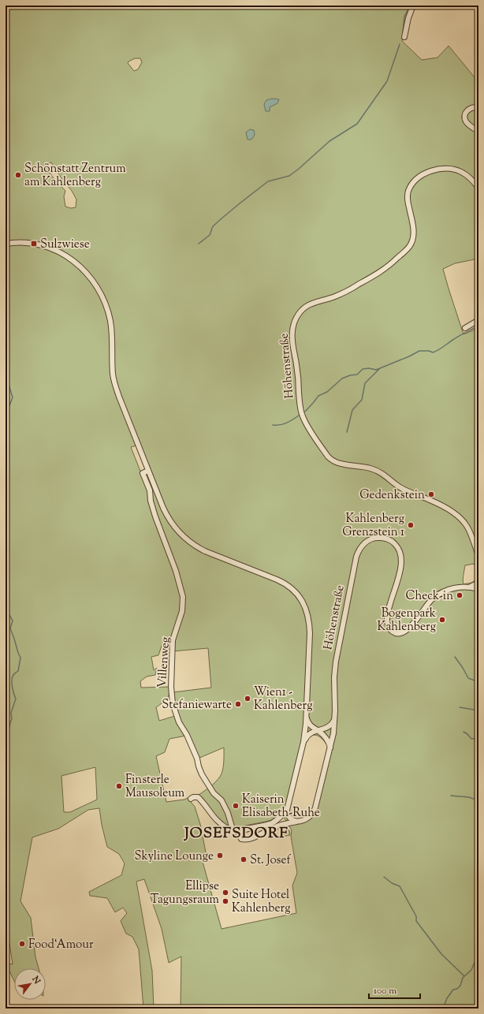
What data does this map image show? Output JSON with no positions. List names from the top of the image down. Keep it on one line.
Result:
{"streets":{"street":["Höhenstraße","Villenweg"]},"crossings":[["Höhenstraße","Villenweg"]],"districts":["JOSEFSDORF"],"places":{"other":["Schönstatt Zentrum am Kahlenberg","Gedenkstein","Kahlenberg Grenzstein 1","Check-in","Bogenpark Kahlenberg","Wien1 - Kahlenberg","Stefaniewarte","Finsterle Mausoleum","Kaiserin Elisabeth-Ruhe","Skyline Lounge","St. Josef","Ellipse Tagungsraum","Suite Hotel Kahlenberg","Food‘Amour"],"transit":["Sulzwiese"]},"scale_bar":"100 m","north":"top right"}
